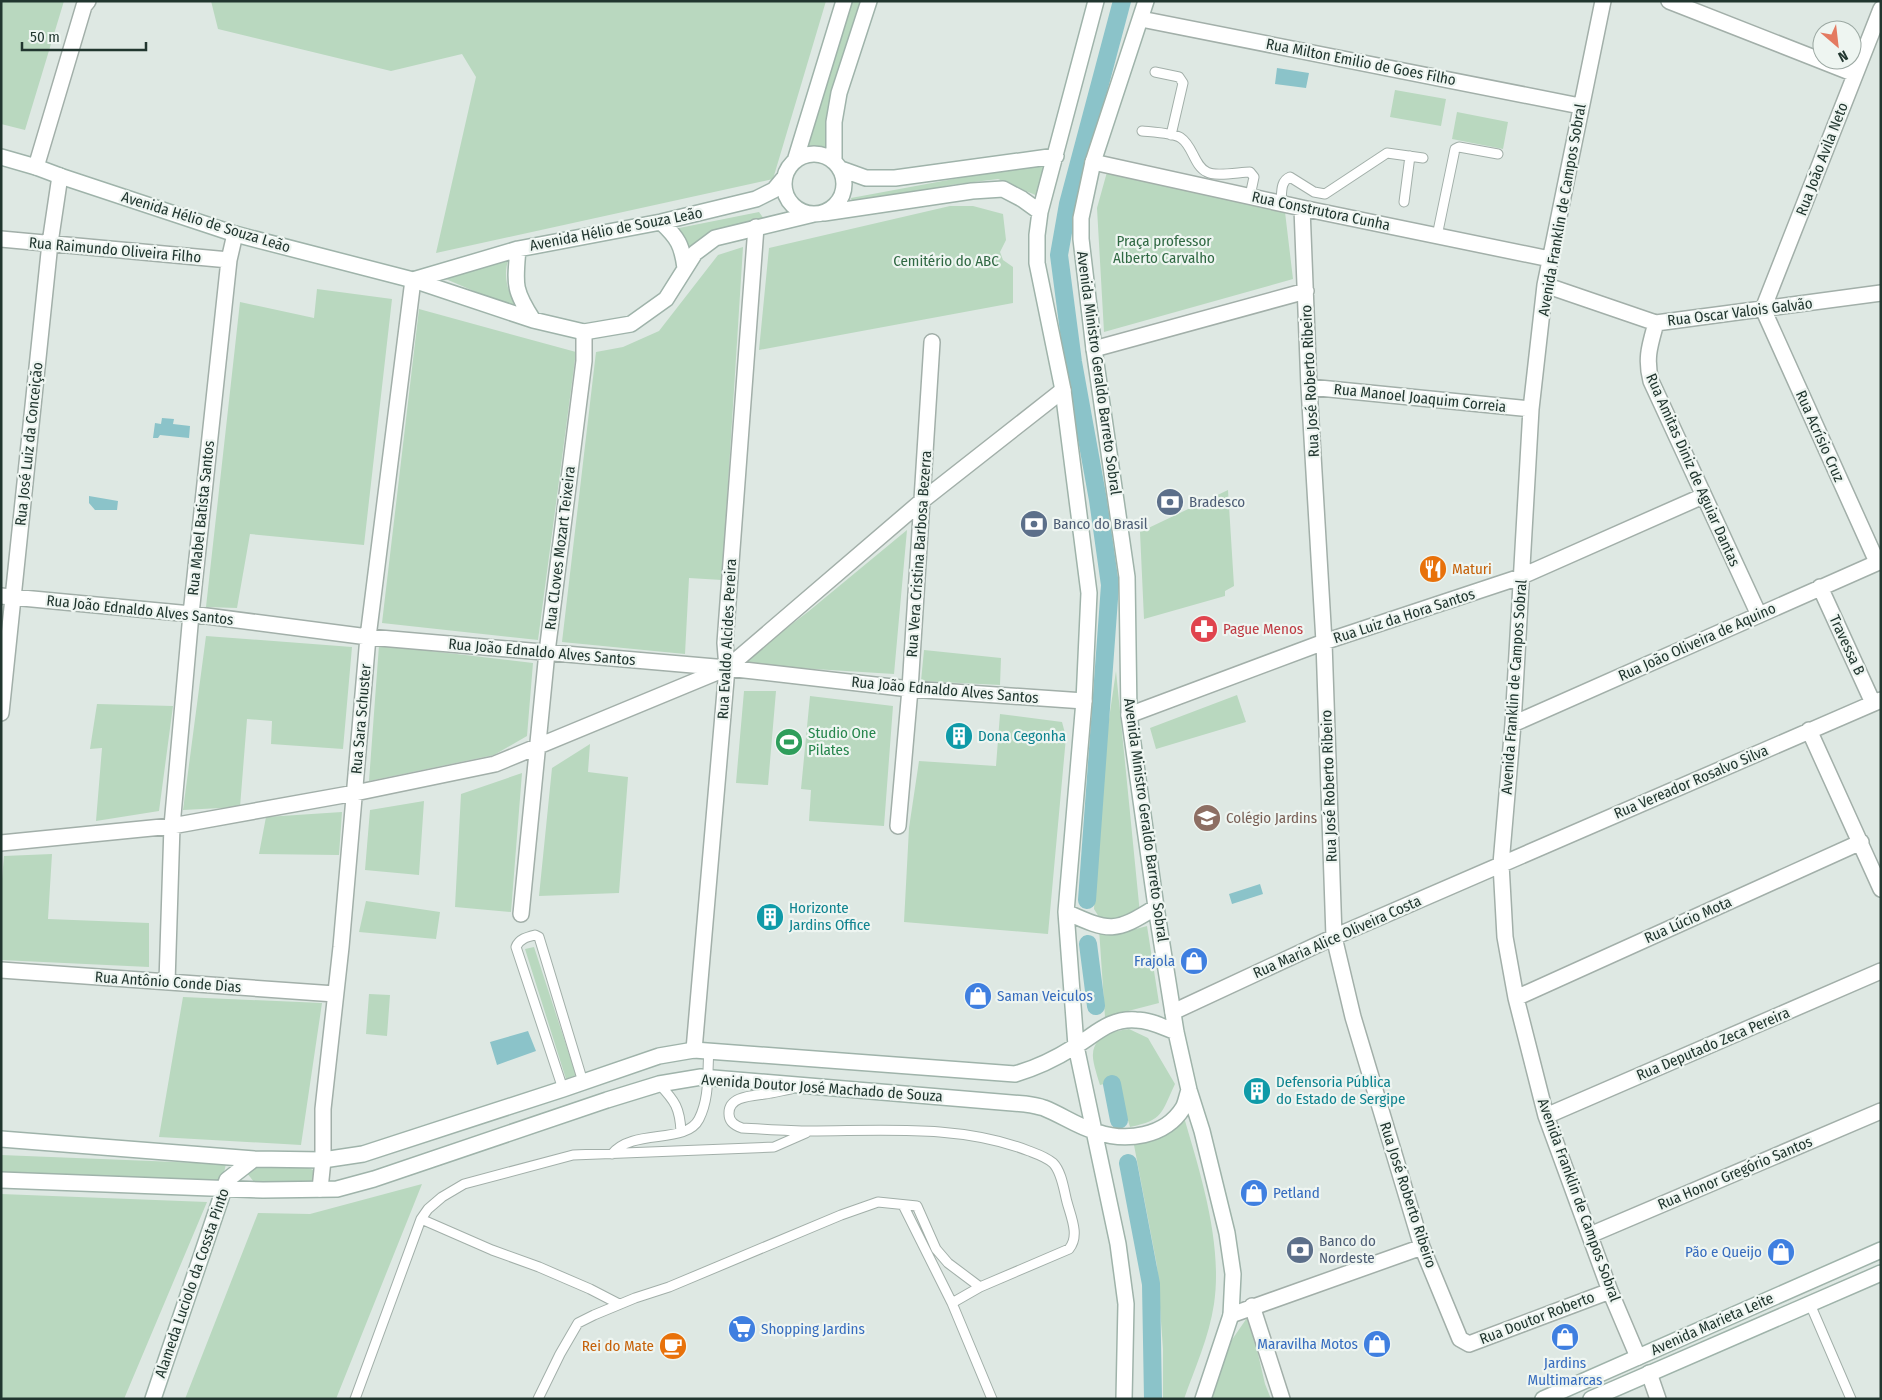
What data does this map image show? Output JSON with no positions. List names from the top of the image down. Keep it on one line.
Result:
{"streets":{"street":["Rua Milton Emilio de Goes Filho","Rua João Avila Neto","Avenida Franklin de Campos Sobral","Rua Construtora Cunha","Avenida Hélio de Souza Leão","Rua Raimundo Oliveira Filho","Rua Oscar Valois Galvão","Avenida Ministro Geraldo Barreto Sobral","Rua José Roberto Ribeiro","Rua Manoel Joaquim Correia","Rua Acrísio Cruz","Rua José Luiz da Conceição","Rua Amitas Diniz de Aguiar Dantas","Rua Mabel Batista Santos","Rua CLoves Mozart Teixeira","Rua Vera Cristina Barbosa Bezerra","Rua João Ednaldo Alves Santos","Rua Luiz da Hora Santos","Rua Evaldo Alcides Pereira","Rua João Oliveira de Aquino","Travessa B","Rua Sara Schuster","Rua Vereador Rosalvo Silva","Rua Lúcio Mota","Rua Maria Alice Oliveira Costa","Rua Antônio Conde Dias","Rua Deputado Zeca Pereira","Avenida Doutor José Machado de Souza","Rua Honor Gregório Santos","Alameda Luciolo da Cossta Pinto","Rua Doutor Roberto","Avenida Marieta Leite"]},"crossings":[["Rua Milton Emilio de Goes Filho","Avenida Franklin de Campos Sobral"],["Rua Milton Emilio de Goes Filho","Avenida Ministro Geraldo Barreto Sobral"],["Rua João Avila Neto","Rua Oscar Valois Galvão"],["Rua João Avila Neto","Rua Acrísio Cruz"],["Avenida Franklin de Campos Sobral","Rua Construtora Cunha"],["Avenida Franklin de Campos Sobral","Rua Oscar Valois Galvão"],["Avenida Franklin de Campos Sobral","Rua Manoel Joaquim Correia"],["Avenida Franklin de Campos Sobral","Rua Luiz da Hora Santos"],["Avenida Franklin de Campos Sobral","Rua João Oliveira de Aquino"],["Avenida Franklin de Campos Sobral","Rua Vereador Rosalvo Silva"],["Avenida Franklin de Campos Sobral","Rua Lúcio Mota"],["Avenida Franklin de Campos Sobral","Rua Maria Alice Oliveira Costa"],["Avenida Franklin de Campos Sobral","Rua Deputado Zeca Pereira"],["Avenida Franklin de Campos Sobral","Rua Honor Gregório Santos"],["Avenida Franklin de Campos Sobral","Rua Doutor Roberto"],["Avenida Franklin de Campos Sobral","Avenida Marieta Leite"],["Rua Construtora Cunha","Avenida Ministro Geraldo Barreto Sobral"],["Rua Construtora Cunha","Rua José Roberto Ribeiro"],["Avenida Hélio de Souza Leão","Rua José Luiz da Conceição"],["Avenida Hélio de Souza Leão","Rua Mabel Batista Santos"],["Avenida Hélio de Souza Leão","Rua CLoves Mozart Teixeira"],["Avenida Hélio de Souza Leão","Rua Evaldo Alcides Pereira"],["Avenida Hélio de Souza Leão","Rua Sara Schuster"],["Rua Raimundo Oliveira Filho","Rua José Luiz da Conceição"],["Rua Raimundo Oliveira Filho","Rua Mabel Batista Santos"],["Rua Oscar Valois Galvão","Rua Acrísio Cruz"],["Rua Oscar Valois Galvão","Rua Amitas Diniz de Aguiar Dantas"],["Avenida Ministro Geraldo Barreto Sobral","Rua Luiz da Hora Santos"],["Avenida Ministro Geraldo Barreto Sobral","Rua Maria Alice Oliveira Costa"],["Avenida Ministro Geraldo Barreto Sobral","Avenida Doutor José Machado de Souza"],["Rua José Roberto Ribeiro","Rua Manoel Joaquim Correia"],["Rua José Roberto Ribeiro","Rua Luiz da Hora Santos"],["Rua José Roberto Ribeiro","Rua Maria Alice Oliveira Costa"],["Rua José Roberto Ribeiro","Rua Doutor Roberto"],["Rua Acrísio Cruz","Rua João Oliveira de Aquino"],["Rua José Luiz da Conceição","Rua João Ednaldo Alves Santos"],["Rua Amitas Diniz de Aguiar Dantas","Rua Luiz da Hora Santos"],["Rua Amitas Diniz de Aguiar Dantas","Rua João Oliveira de Aquino"],["Rua Mabel Batista Santos","Rua João Ednaldo Alves Santos"],["Rua Mabel Batista Santos","Rua Antônio Conde Dias"],["Rua CLoves Mozart Teixeira","Rua João Ednaldo Alves Santos"],["Rua Vera Cristina Barbosa Bezerra","Rua João Ednaldo Alves Santos"],["Rua João Ednaldo Alves Santos","Rua Evaldo Alcides Pereira"],["Rua João Ednaldo Alves Santos","Rua Sara Schuster"],["Rua Evaldo Alcides Pereira","Avenida Doutor José Machado de Souza"],["Rua João Oliveira de Aquino","Travessa B"],["Travessa B","Rua Vereador Rosalvo Silva"],["Rua Sara Schuster","Rua Antônio Conde Dias"],["Rua Sara Schuster","Avenida Doutor José Machado de Souza"],["Rua Sara Schuster","Alameda Luciolo da Cossta Pinto"],["Rua Vereador Rosalvo Silva","Rua Maria Alice Oliveira Costa"],["Avenida Doutor José Machado de Souza","Alameda Luciolo da Cossta Pinto"]],"parks":["Praça professor Alberto Carvalho","Cemitério do ABC"],"places":{"bank":["Bradesco","Banco do Brasil","Banco do Nordeste"],"restaurant":["Maturi"],"pharmacy":["Pague Menos"],"building":["Dona Cegonha","Horizonte Jardins Office","Defensoria Pública do Estado de Sergipe"],"sports":["Studio One Pilates"],"school or university":["Colégio Jardins"],"shop":["Frajola","Saman Veiculos","Petland","Pão e Queijo","Jardins Multimarcas","Maravilha Motos"],"supermarket":["Shopping Jardins"],"cafe":["Rei do Mate"]},"scale_bar":"50 m","north":"bottom right"}
